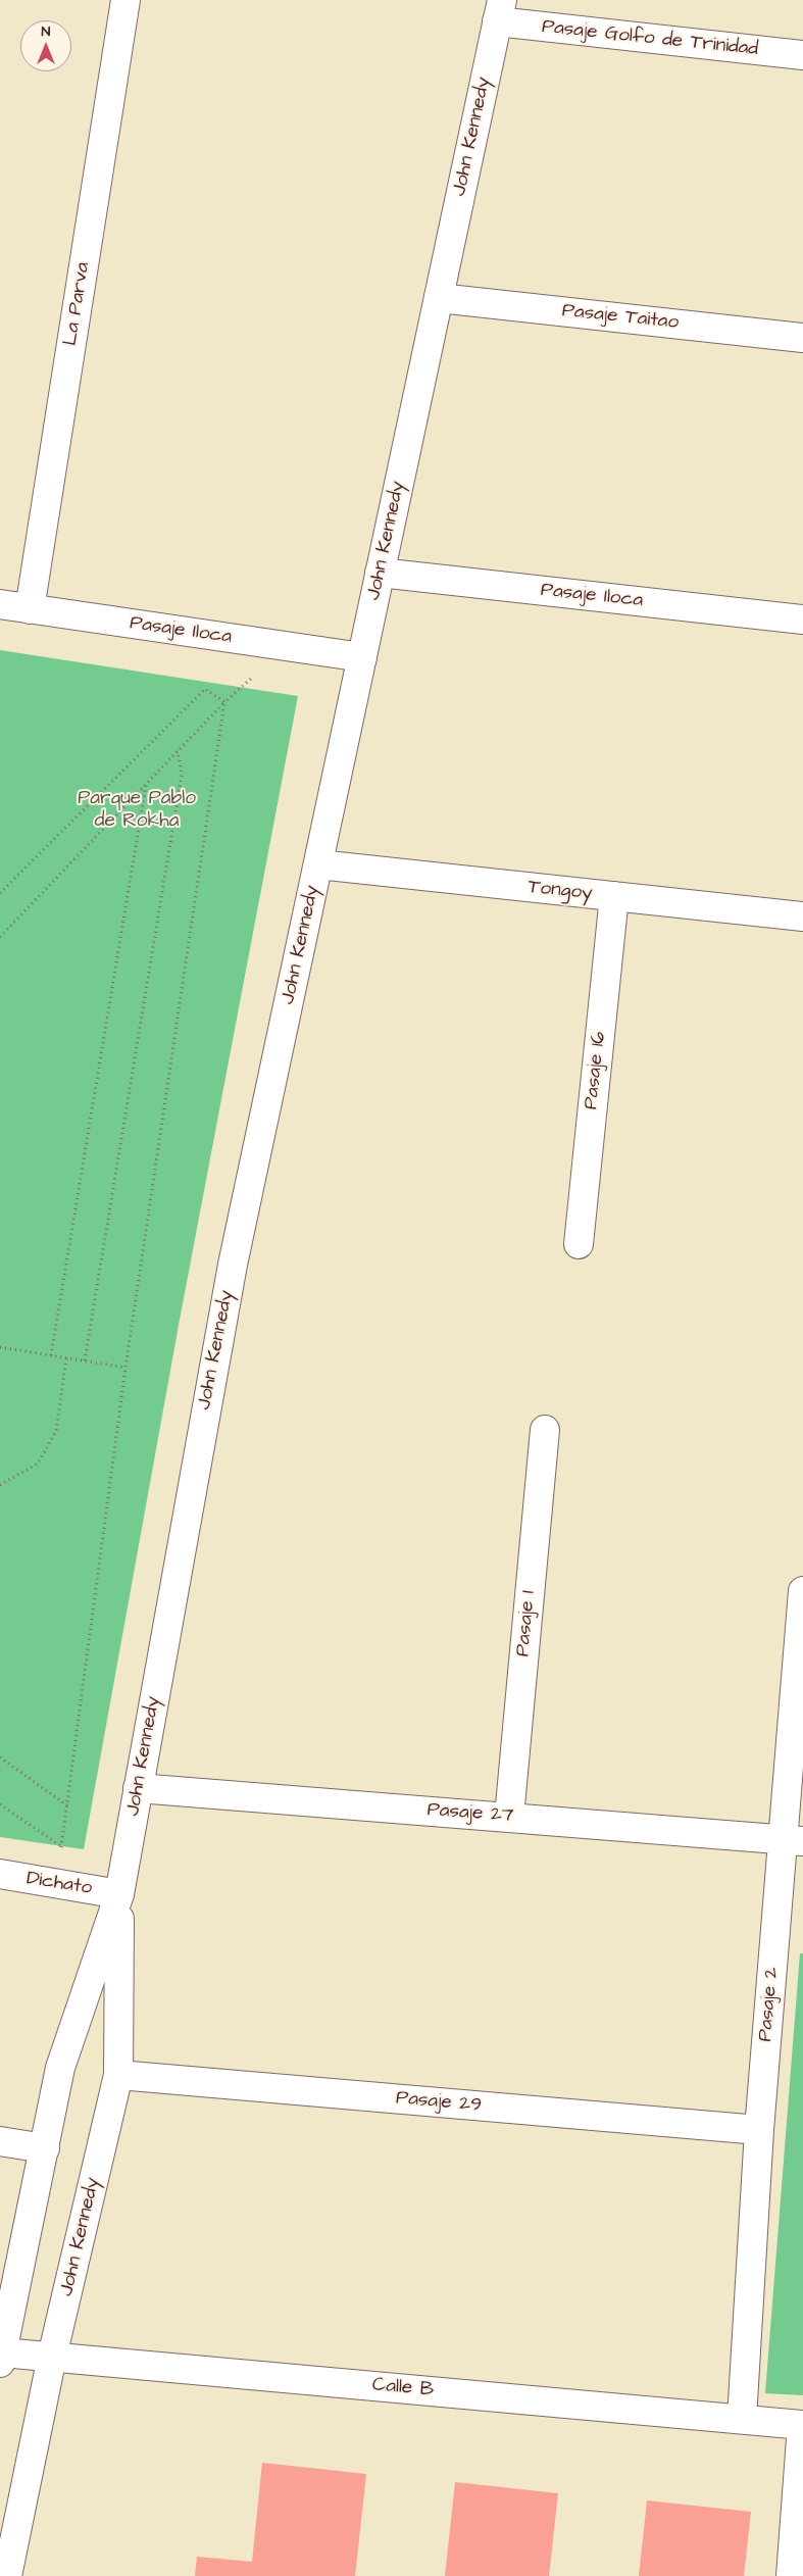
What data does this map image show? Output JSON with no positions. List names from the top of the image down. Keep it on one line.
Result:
{"streets":{"street":["Pasaje Golfo de Trinidad","John Kennedy","La Parva","Pasaje Taitao","Pasaje Iloca","Tongoy","Pasaje 16","Pasaje 1","Pasaje 27","Dichato","Pasaje 2","Pasaje 29","Calle B"]},"crossings":[["Pasaje Golfo de Trinidad","John Kennedy"],["John Kennedy","Pasaje Taitao"],["John Kennedy","Pasaje Iloca"],["John Kennedy","Tongoy"],["John Kennedy","Pasaje 27"],["John Kennedy","Dichato"],["John Kennedy","Pasaje 29"],["John Kennedy","Calle B"],["La Parva","Pasaje Iloca"],["Tongoy","Pasaje 16"],["Pasaje 1","Pasaje 27"],["Pasaje 27","Pasaje 2"],["Pasaje 2","Pasaje 29"],["Pasaje 2","Calle B"]],"parks":["Parque Pablo de Rokha"],"north":"top"}
